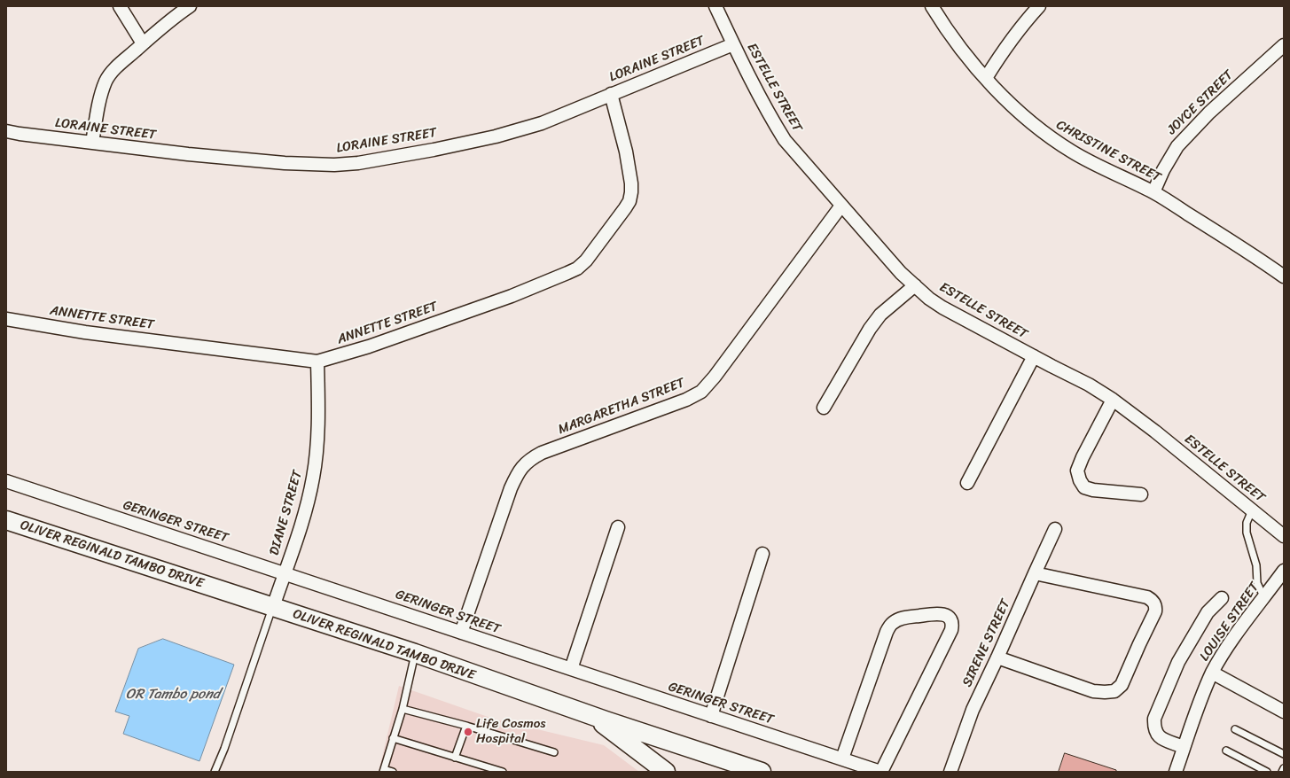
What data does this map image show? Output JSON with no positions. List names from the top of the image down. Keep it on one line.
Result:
{"streets":{"main road":["OLIVER REGINALD TAMBO DRIVE"],"street":["LORAINE STREET","ESTELLE STREET","JOYCE STREET","CHRISTINE STREET","ANNETTE STREET","MARGARETHA STREET","DIANE STREET","GERINGER STREET","LOUISE STREET","SIRENE STREET"]},"crossings":[["LORAINE STREET","ESTELLE STREET"],["LORAINE STREET","ANNETTE STREET"],["ESTELLE STREET","MARGARETHA STREET"],["JOYCE STREET","CHRISTINE STREET"],["ANNETTE STREET","DIANE STREET"],["MARGARETHA STREET","GERINGER STREET"],["DIANE STREET","GERINGER STREET"],["DIANE STREET","OLIVER REGINALD TAMBO DRIVE"]],"water":["OR Tambo pond"],"places":["Life Cosmos Hospital"]}
